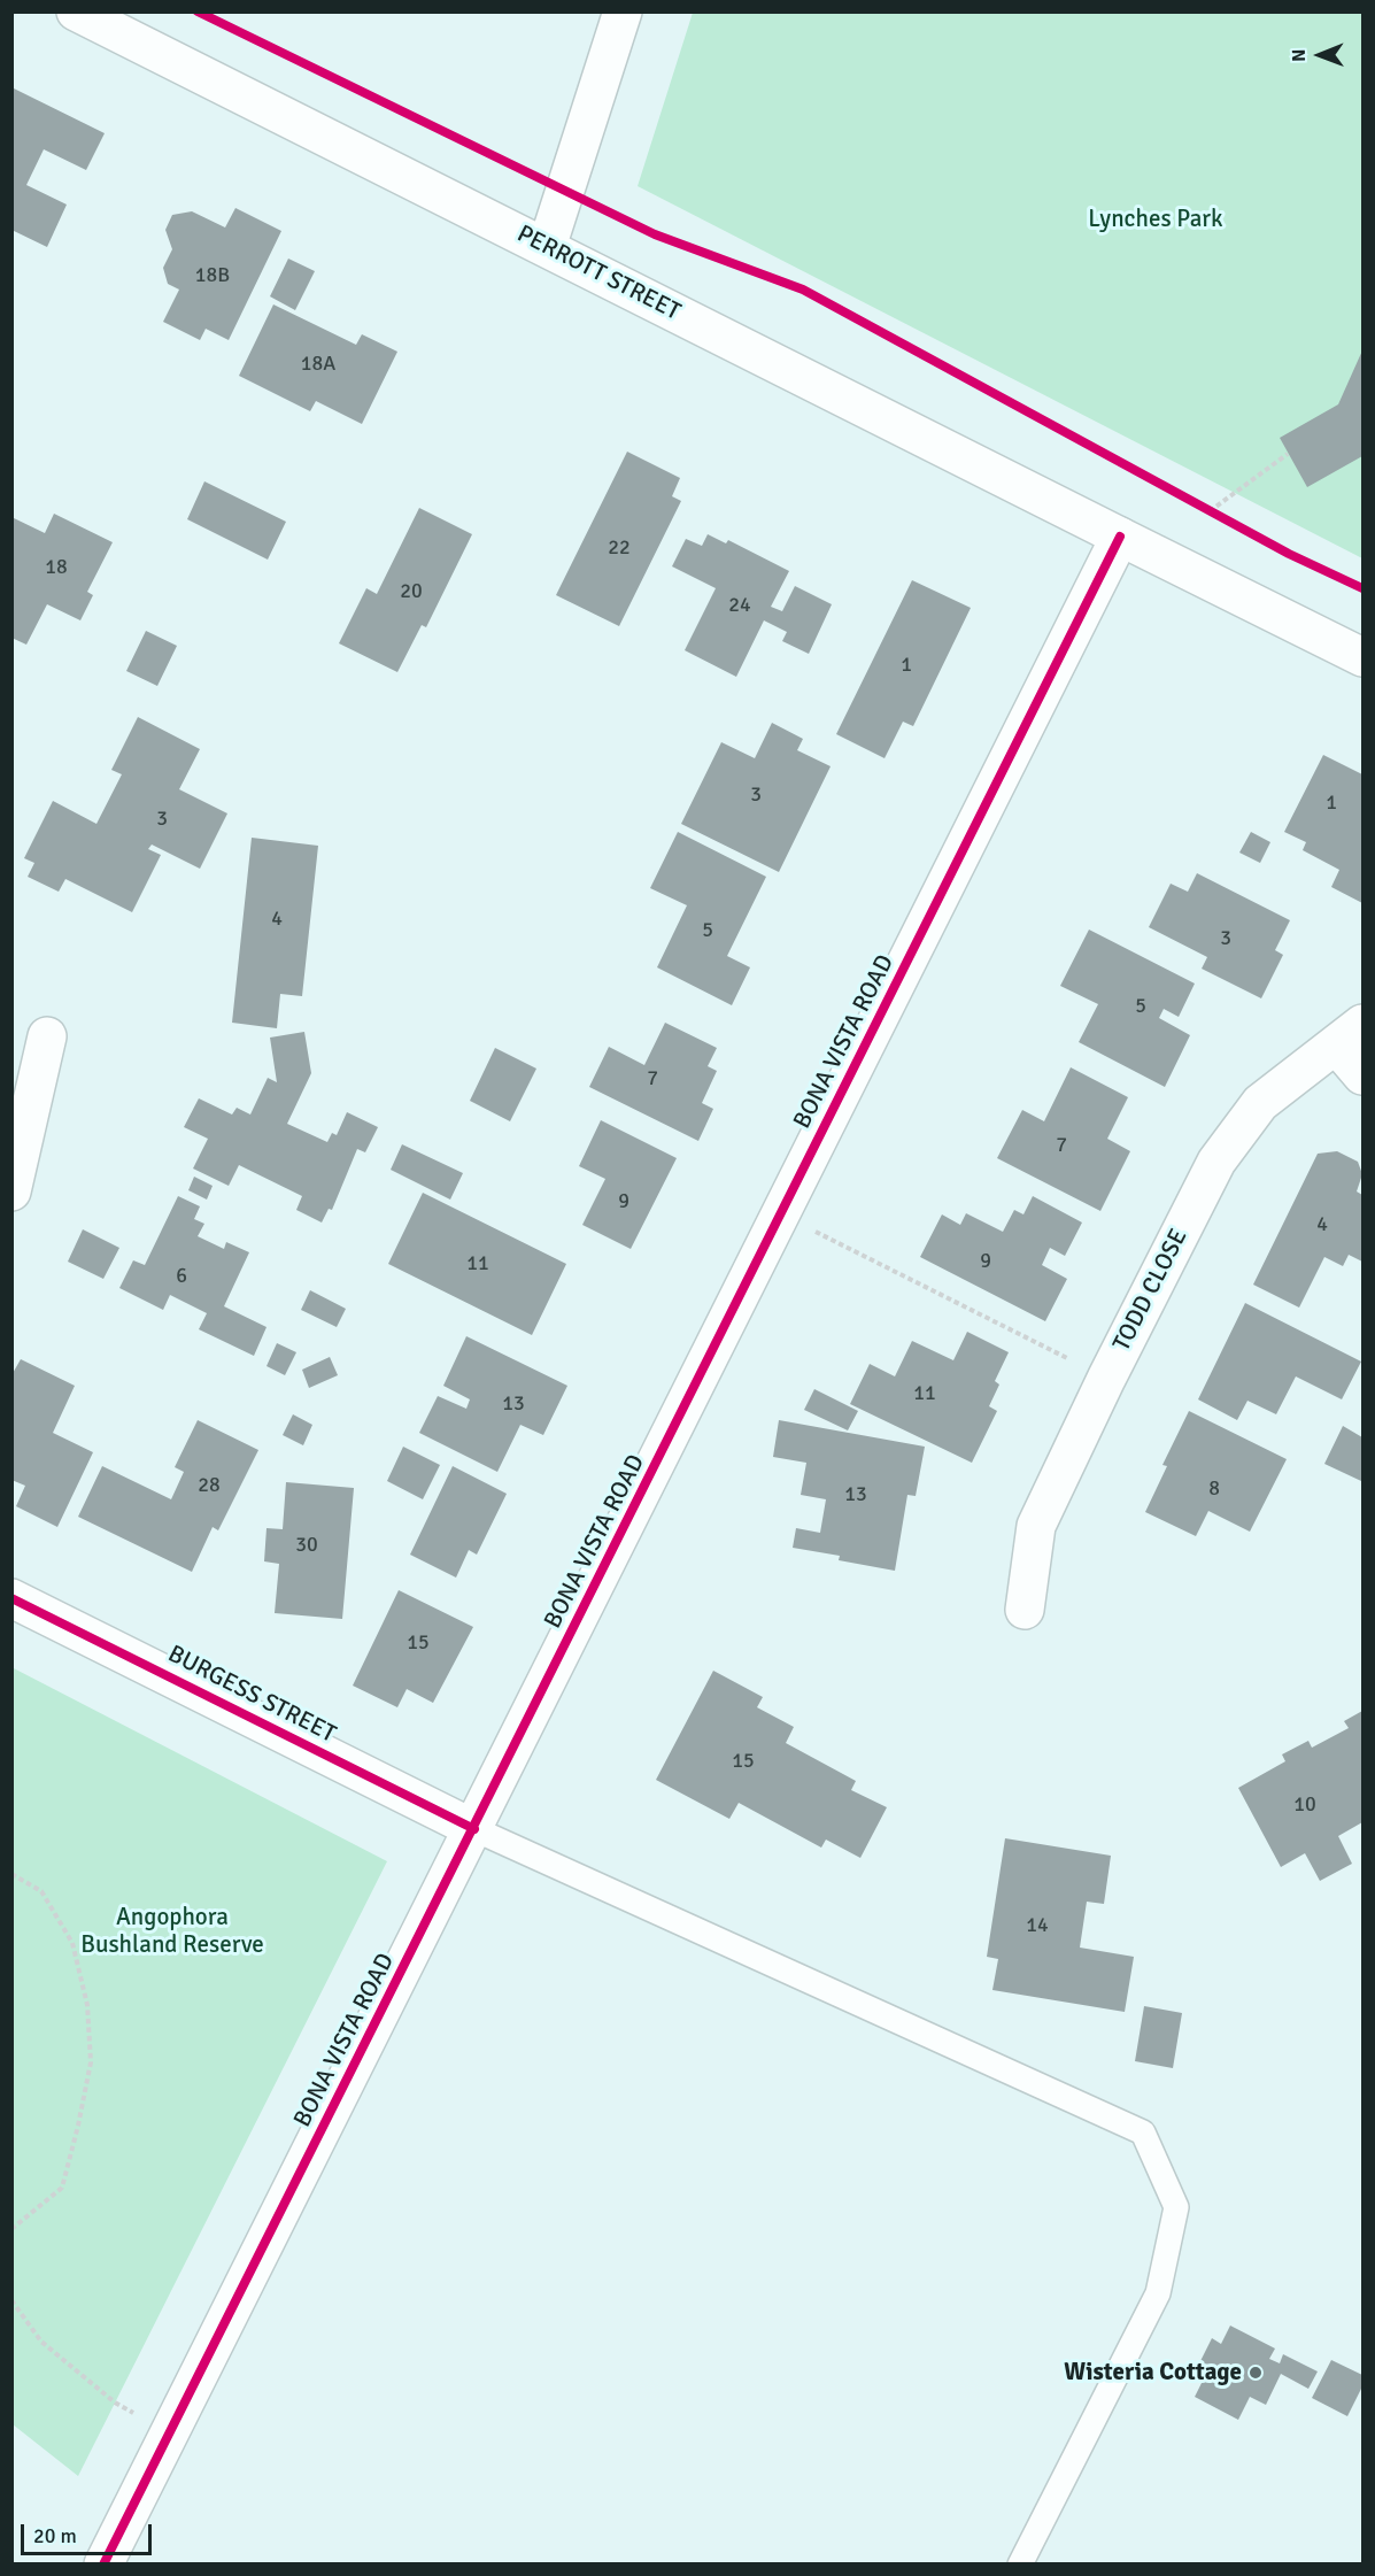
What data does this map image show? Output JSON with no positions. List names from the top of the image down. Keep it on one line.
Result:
{"streets":{"street":["PERROTT STREET","BONA VISTA ROAD","TODD CLOSE","BURGESS STREET"]},"crossings":[["PERROTT STREET","BONA VISTA ROAD"],["BONA VISTA ROAD","BURGESS STREET"]],"parks":["Lynches Park","Angophora Bushland Reserve"],"places":["Wisteria Cottage"],"house_numbers":["18B","18A","22","18","20","24","1","3","1","3","4","5","3","5","7","7","9","4","9","11","6","11","13","28","8","13","30","15","15","10","14"],"scale_bar":"20 m","north":"left"}
